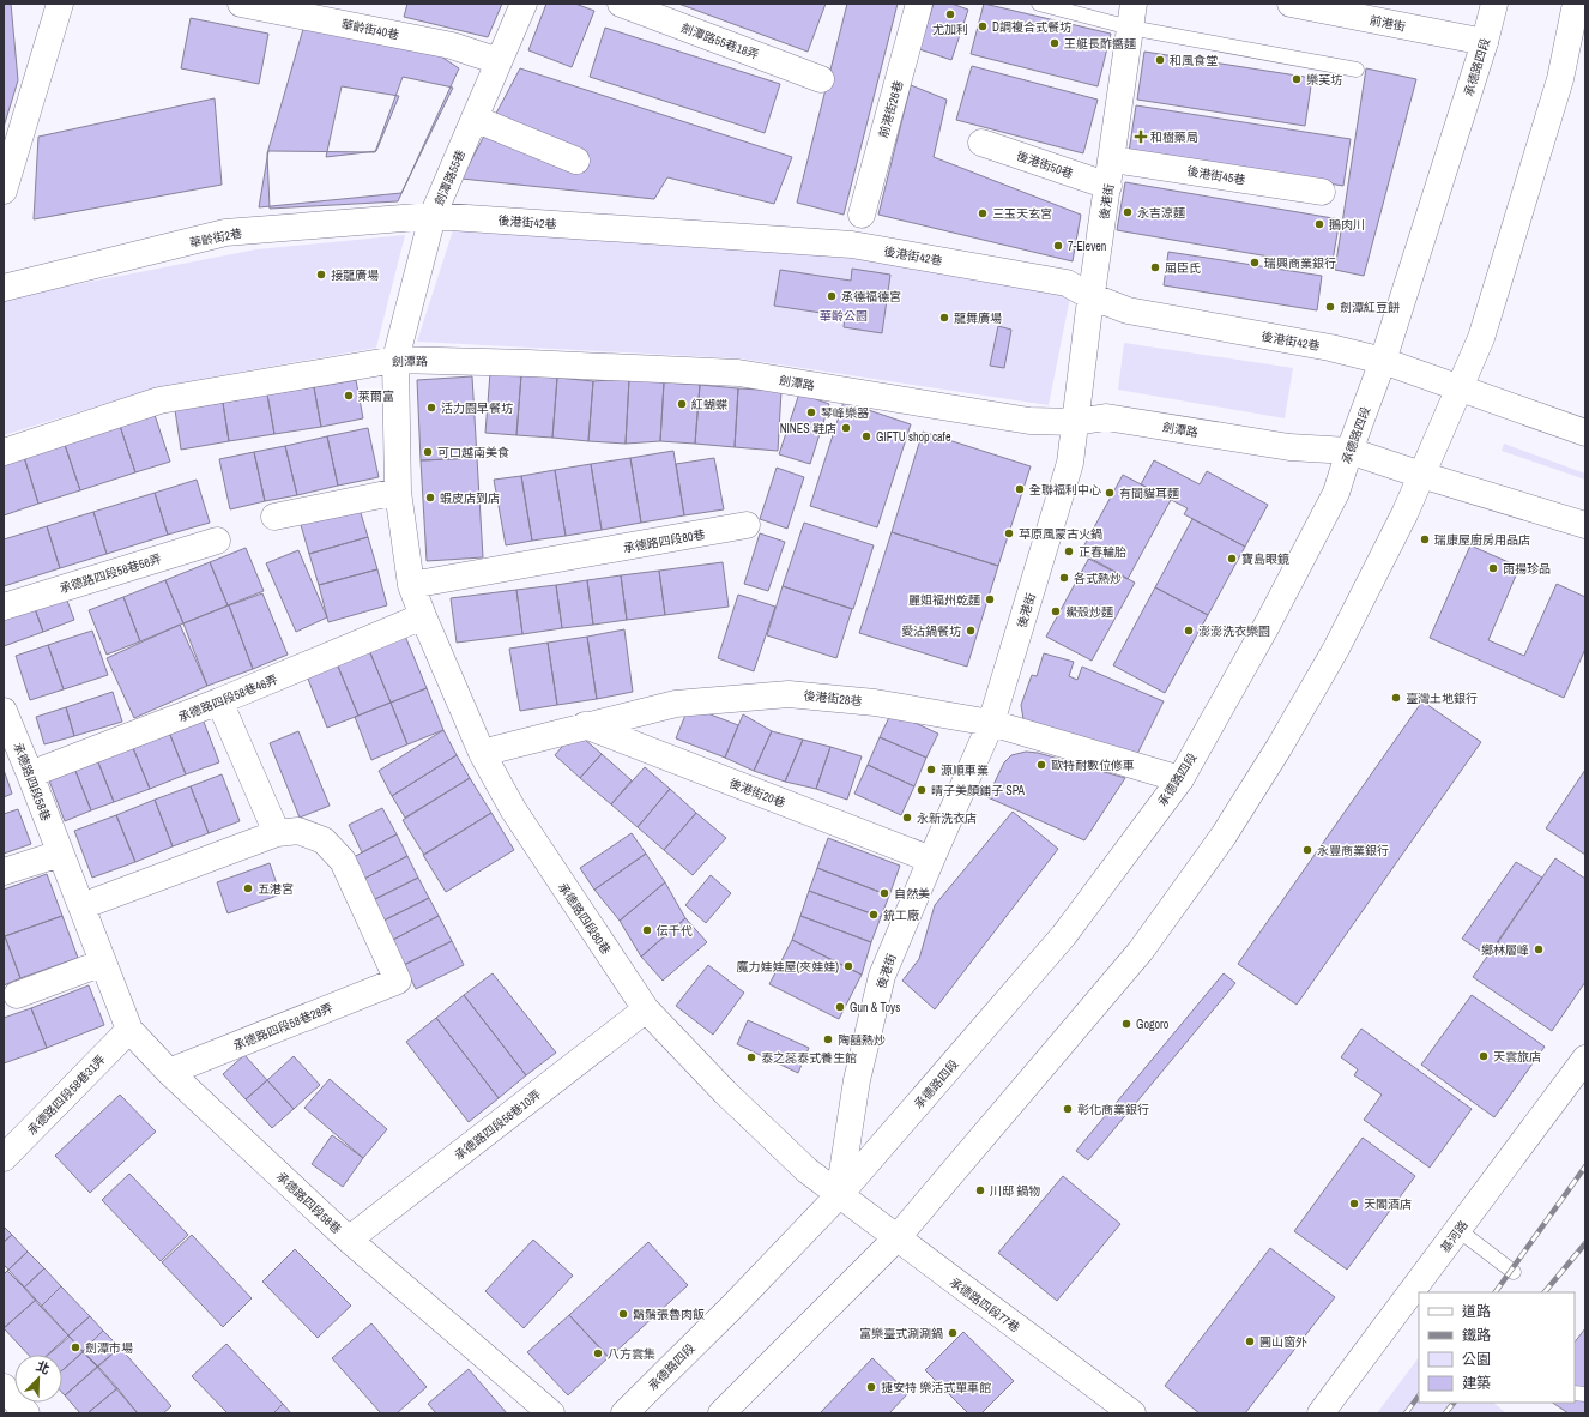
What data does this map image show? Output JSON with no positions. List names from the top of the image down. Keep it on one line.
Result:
{"streets":{"street":["前港街","華齡街40巷","劍潭路55巷18弄","承德路四段","前港街26巷","後港街50巷","後港街45巷","劍潭路55巷","後港街","後港街42巷","華齡街2巷","劍潭路","承德路四段80巷","承德路四段58巷56弄","承德路四段58巷46弄","後港街28巷","承德路四段58巷","後港街20巷","承德路四段58巷28弄","承德路四段58巷31弄","承德路四段58巷10弄","基河路","承德路四段77巷"]},"crossings":[["前港街","承德路四段"],["華齡街40巷","劍潭路55巷"],["承德路四段","後港街"],["承德路四段","後港街42巷"],["承德路四段","劍潭路"],["承德路四段","承德路四段80巷"],["承德路四段","後港街28巷"],["承德路四段","承德路四段77巷"],["後港街50巷","後港街"],["後港街45巷","後港街"],["劍潭路55巷","後港街42巷"],["劍潭路55巷","華齡街2巷"],["劍潭路55巷","劍潭路"],["劍潭路55巷","承德路四段80巷"],["後港街","後港街42巷"],["後港街","劍潭路"],["後港街","承德路四段80巷"],["後港街","後港街28巷"],["後港街","後港街20巷"],["後港街","承德路四段77巷"],["後港街42巷","華齡街2巷"],["劍潭路","承德路四段80巷"],["承德路四段80巷","承德路四段58巷46弄"],["承德路四段80巷","後港街28巷"],["承德路四段80巷","承德路四段58巷10弄"],["承德路四段80巷","承德路四段77巷"],["承德路四段58巷46弄","承德路四段58巷"],["後港街28巷","後港街20巷"],["承德路四段58巷","承德路四段58巷28弄"],["承德路四段58巷","承德路四段58巷31弄"],["承德路四段58巷","承德路四段58巷10弄"]],"parks":["華齡公園"],"places":{"other":["尤加利","D調複合式餐坊","王艇長酢醬麵","和風食堂","樂芙坊","永吉涼麵","三玉天玄宮","鵝肉川","7-Eleven","瑞興商業銀行","屈臣氏","接龍廣場","承德福德宮","劍潭紅豆餅","龍舞廣場","萊爾富","紅蝴蝶","活力園早餐坊","琴峰樂器","NINES 鞋店","GIFTU shop cafe","可口越南美食","全聯福利中心","有間貓耳麵","蝦皮店到店","草原風蒙古火鍋","瑞康屋廚房用品店","正春輪胎","寶島眼鏡","雨揚珍品","各式熱炒","麗姐福州乾麵","鱟殼炒麵","愛沾鍋餐坊","澎澎洗衣樂園","臺灣土地銀行","歐特耐數位修車","源順車業","晴子美顏鋪子 SPA","永新洗衣店","永豐商業銀行","五港宮","自然美","銃工廠","伝千代","鄉林層峰","魔力娃娃屋(夾娃娃)","Gun & Toys","Gogoro","陶囍熱炒","天雲旅店","泰之蕊泰式養生館","彰化商業銀行","川邸 鍋物","天閣酒店","鬍鬚張魯肉飯","富樂臺式涮涮鍋","圓山窗外","劍潭市場","八方雲集","捷安特 樂活式單車館"],"health":["和樹藥局"]},"legend":["道路","鐵路","公園","建築"],"north":"top right"}
